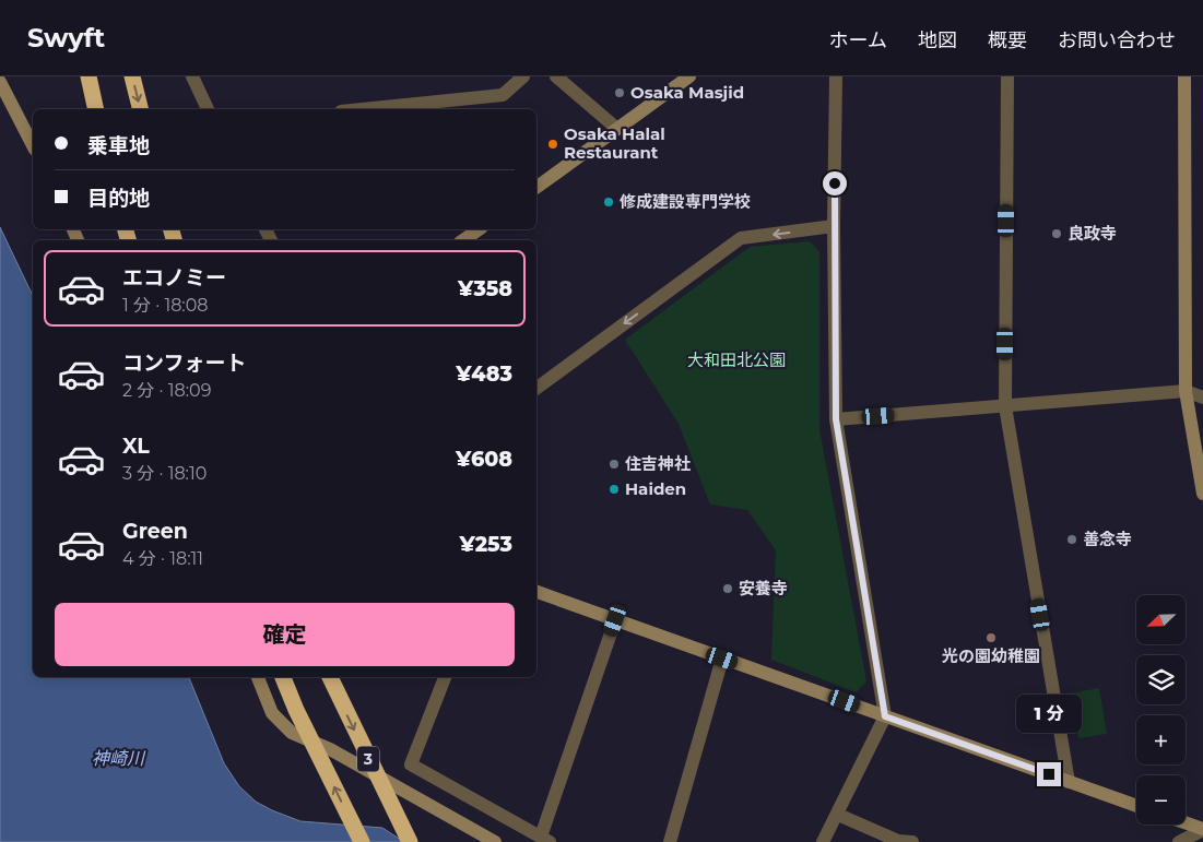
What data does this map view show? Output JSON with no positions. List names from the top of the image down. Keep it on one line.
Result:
{"streets":{"highway":["3"]},"water":["神崎川"],"parks":["大和田北公園"],"places":["Osaka Masjid","Osaka Halal Restaurant","修成建設専門学校","良政寺","住吉神社","Haiden","善念寺","安養寺","光の園幼稚園"],"north":"bottom left","page":{"header":"Swyft","nav":["ホーム","地図","概要","お問い合わせ"],"banner":["乗車地","目的地"],"list":[{"name":"エコノミー","note":"1 分 · 18:08","value":"¥358"},{"name":"コンフォート","note":"2 分 · 18:09","value":"¥483"},{"name":"XL","note":"3 分 · 18:10","value":"¥608"},{"name":"Green","note":"4 分 · 18:11","value":"¥253"}],"buttons":"確定","map_buttons":["+","−"],"bubble":"1 分"}}
